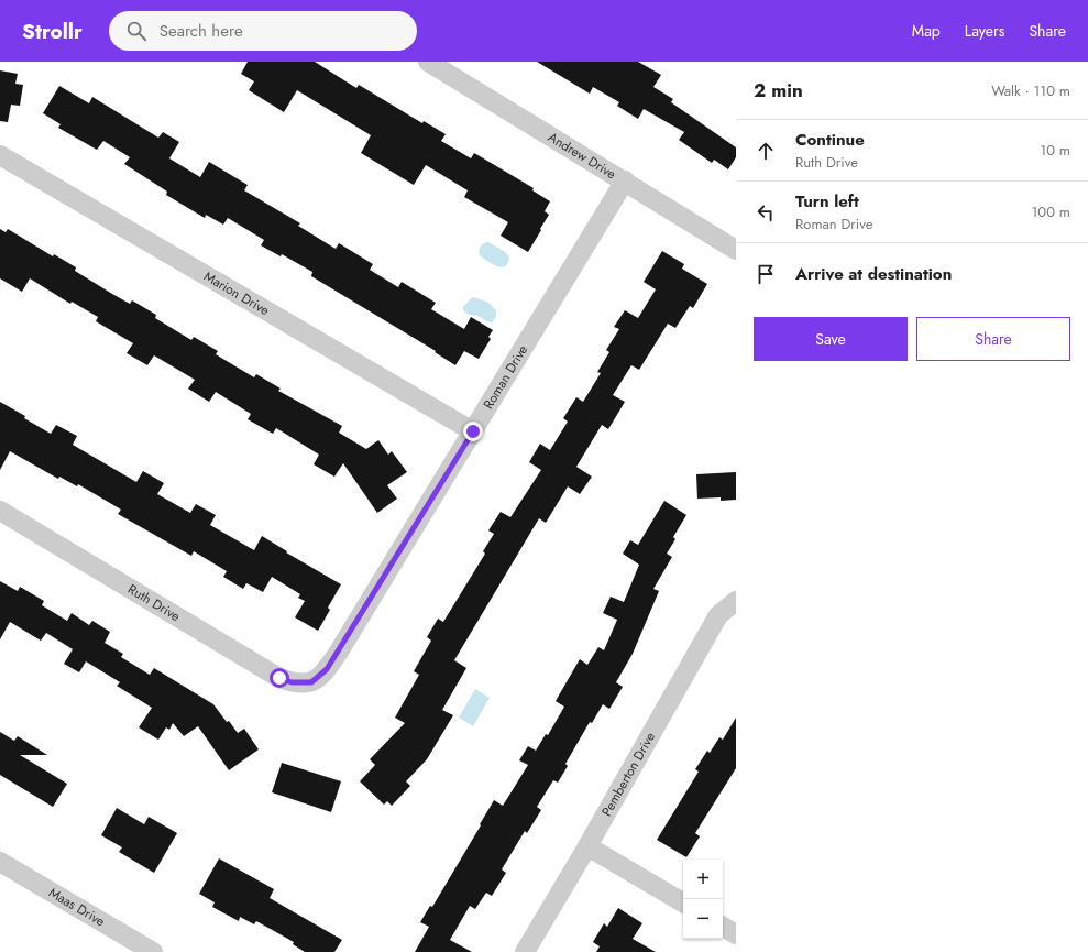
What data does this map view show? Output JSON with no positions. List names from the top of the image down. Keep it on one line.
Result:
{"streets":{"street":["Andrew Drive","Marion Drive","Roman Drive","Ruth Drive","Pemberton Drive","Maas Drive"]},"crossings":[["Andrew Drive","Roman Drive"],["Marion Drive","Roman Drive"],["Roman Drive","Ruth Drive"]],"page":{"header":"Strollr","search":"Search here","nav":["Map","Layers","Share"],"heading":["2 min","Walk · 110 m"],"list":[["Continue","Ruth Drive","10 m"],["Turn left","Roman Drive","100 m"],"Arrive at destination"],"buttons":["Save","Share"],"map_buttons":["+","−"]}}
